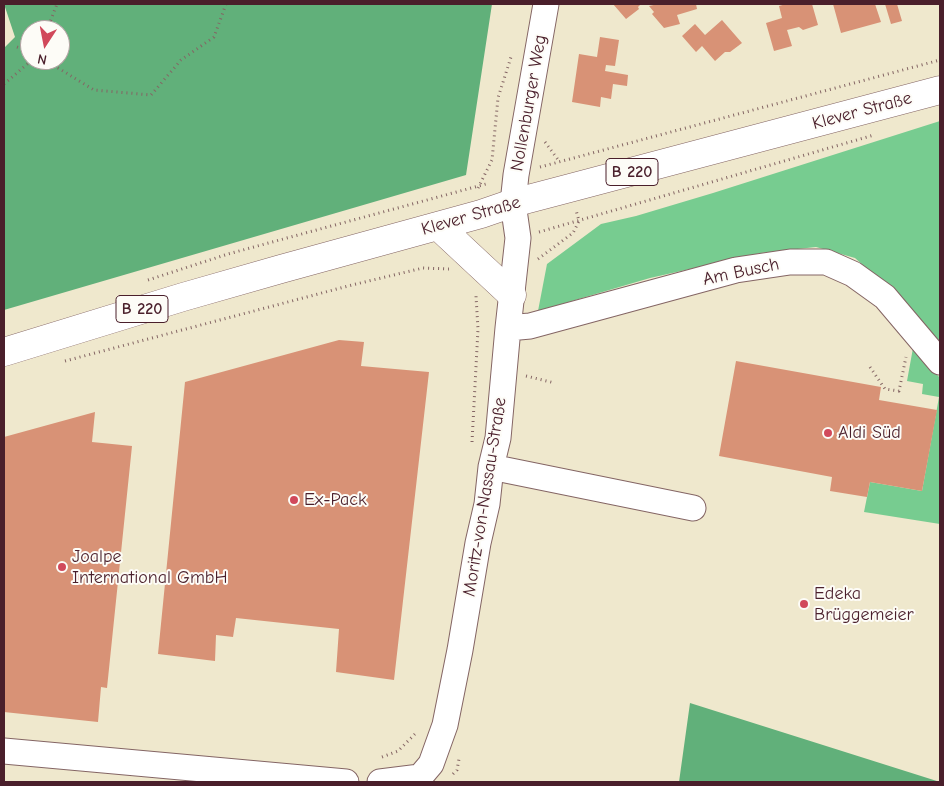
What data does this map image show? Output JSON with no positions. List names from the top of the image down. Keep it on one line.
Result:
{"streets":{"main road":["Klever Straße","B 220"],"street":["Nollenburger Weg","Am Busch","Moritz-von-Nassau-Straße"]},"crossings":[["Nollenburger Weg","Klever Straße"],["Nollenburger Weg","Moritz-von-Nassau-Straße"],["Klever Straße","Moritz-von-Nassau-Straße"],["Am Busch","Moritz-von-Nassau-Straße"]],"places":["Aldi Süd","Ex-Pack","Joalpe International GmbH","Edeka Brüggemeier"],"north":"bottom"}
